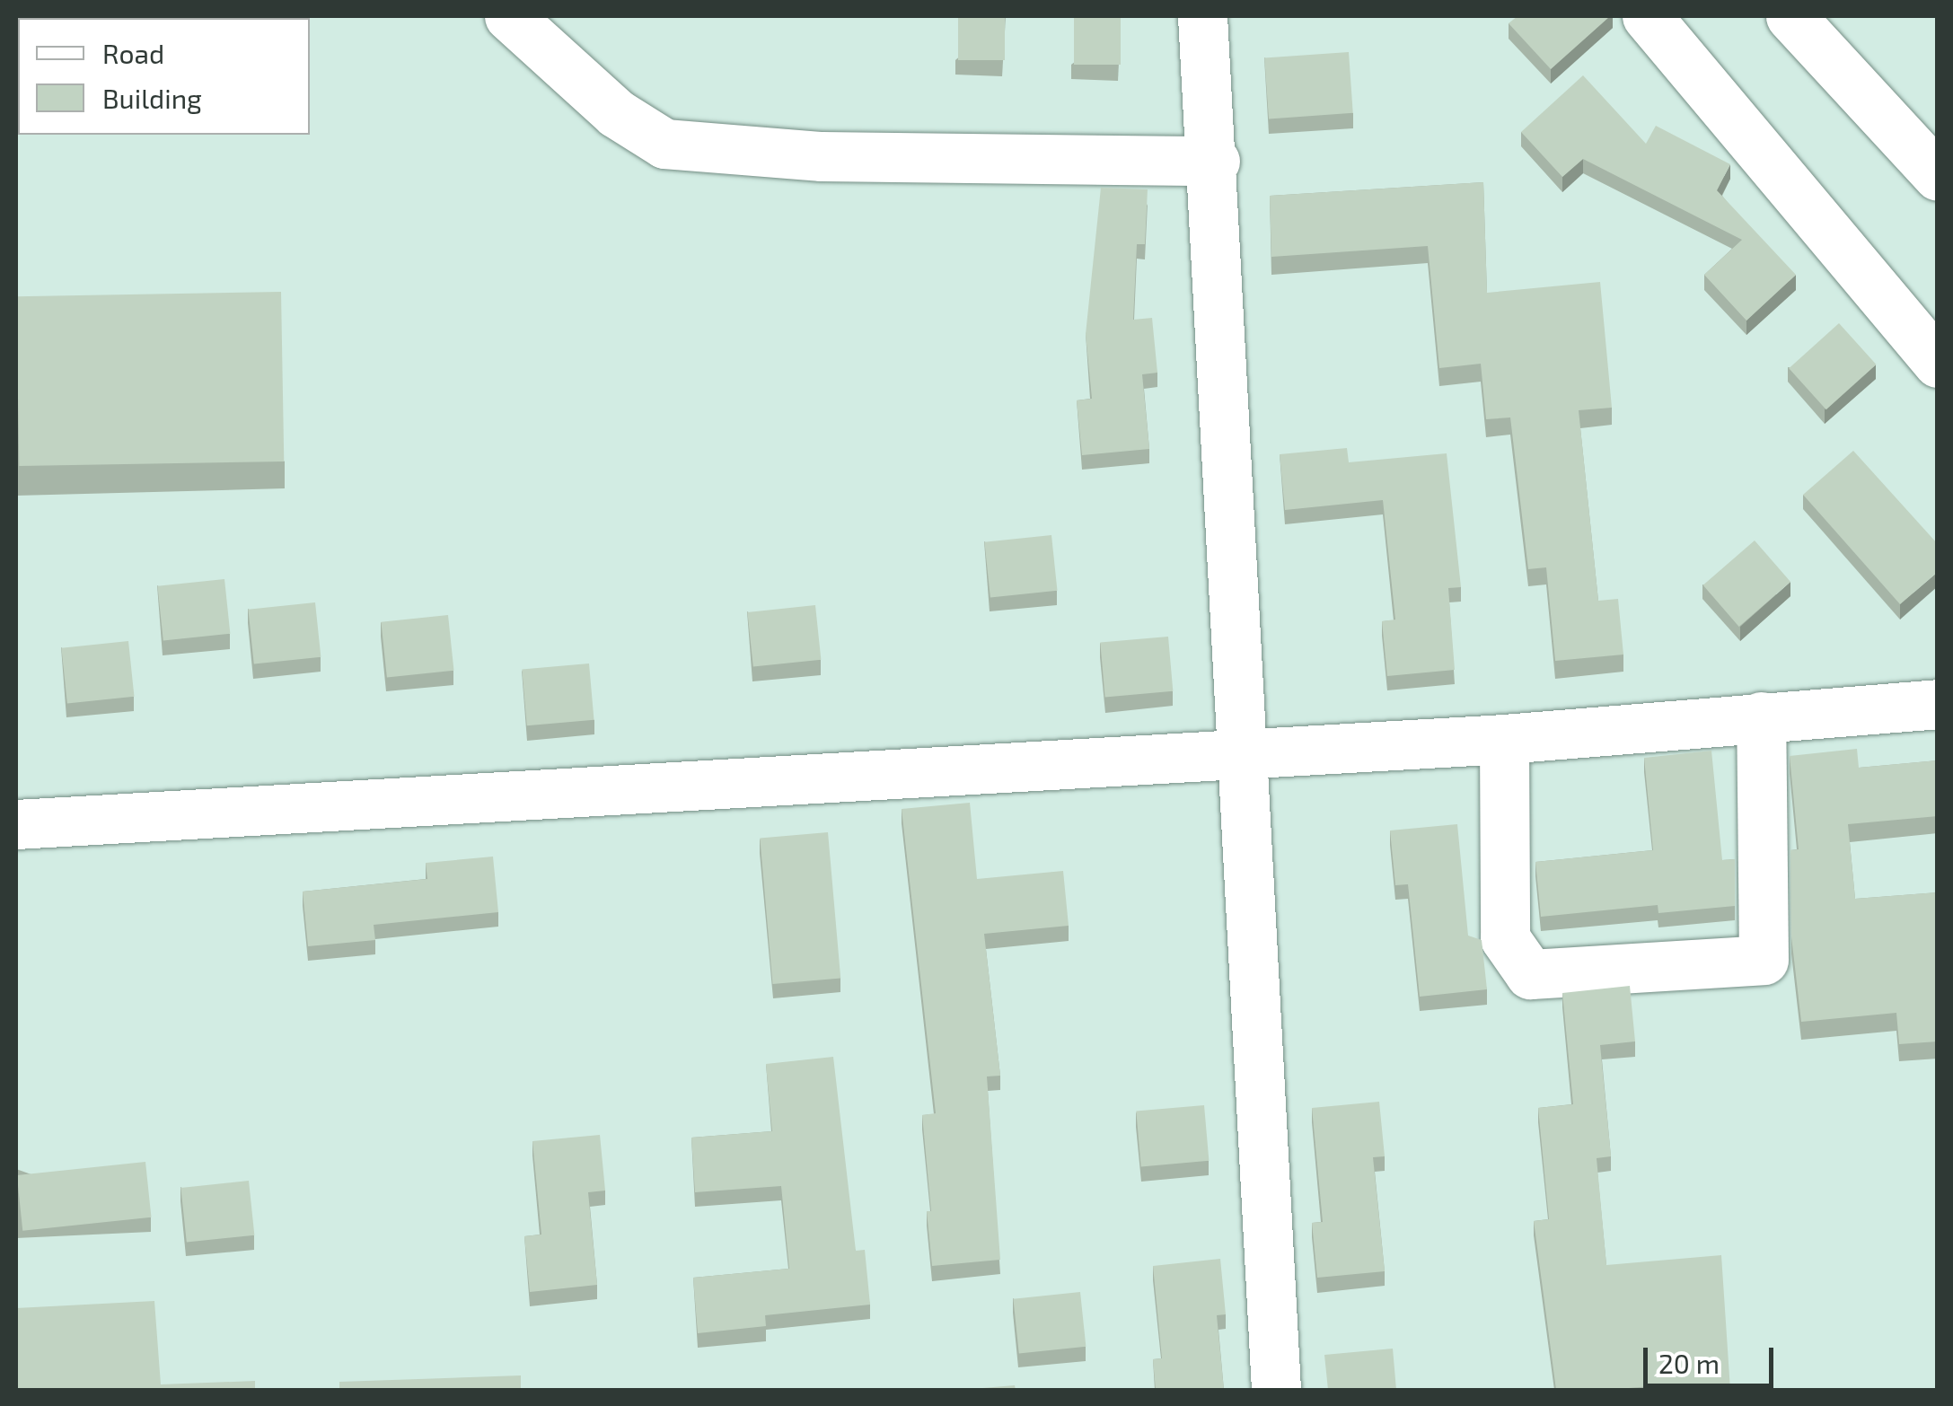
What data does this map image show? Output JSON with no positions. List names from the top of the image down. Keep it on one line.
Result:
{"legend":["Road","Building"],"scale_bar":"20 m"}
